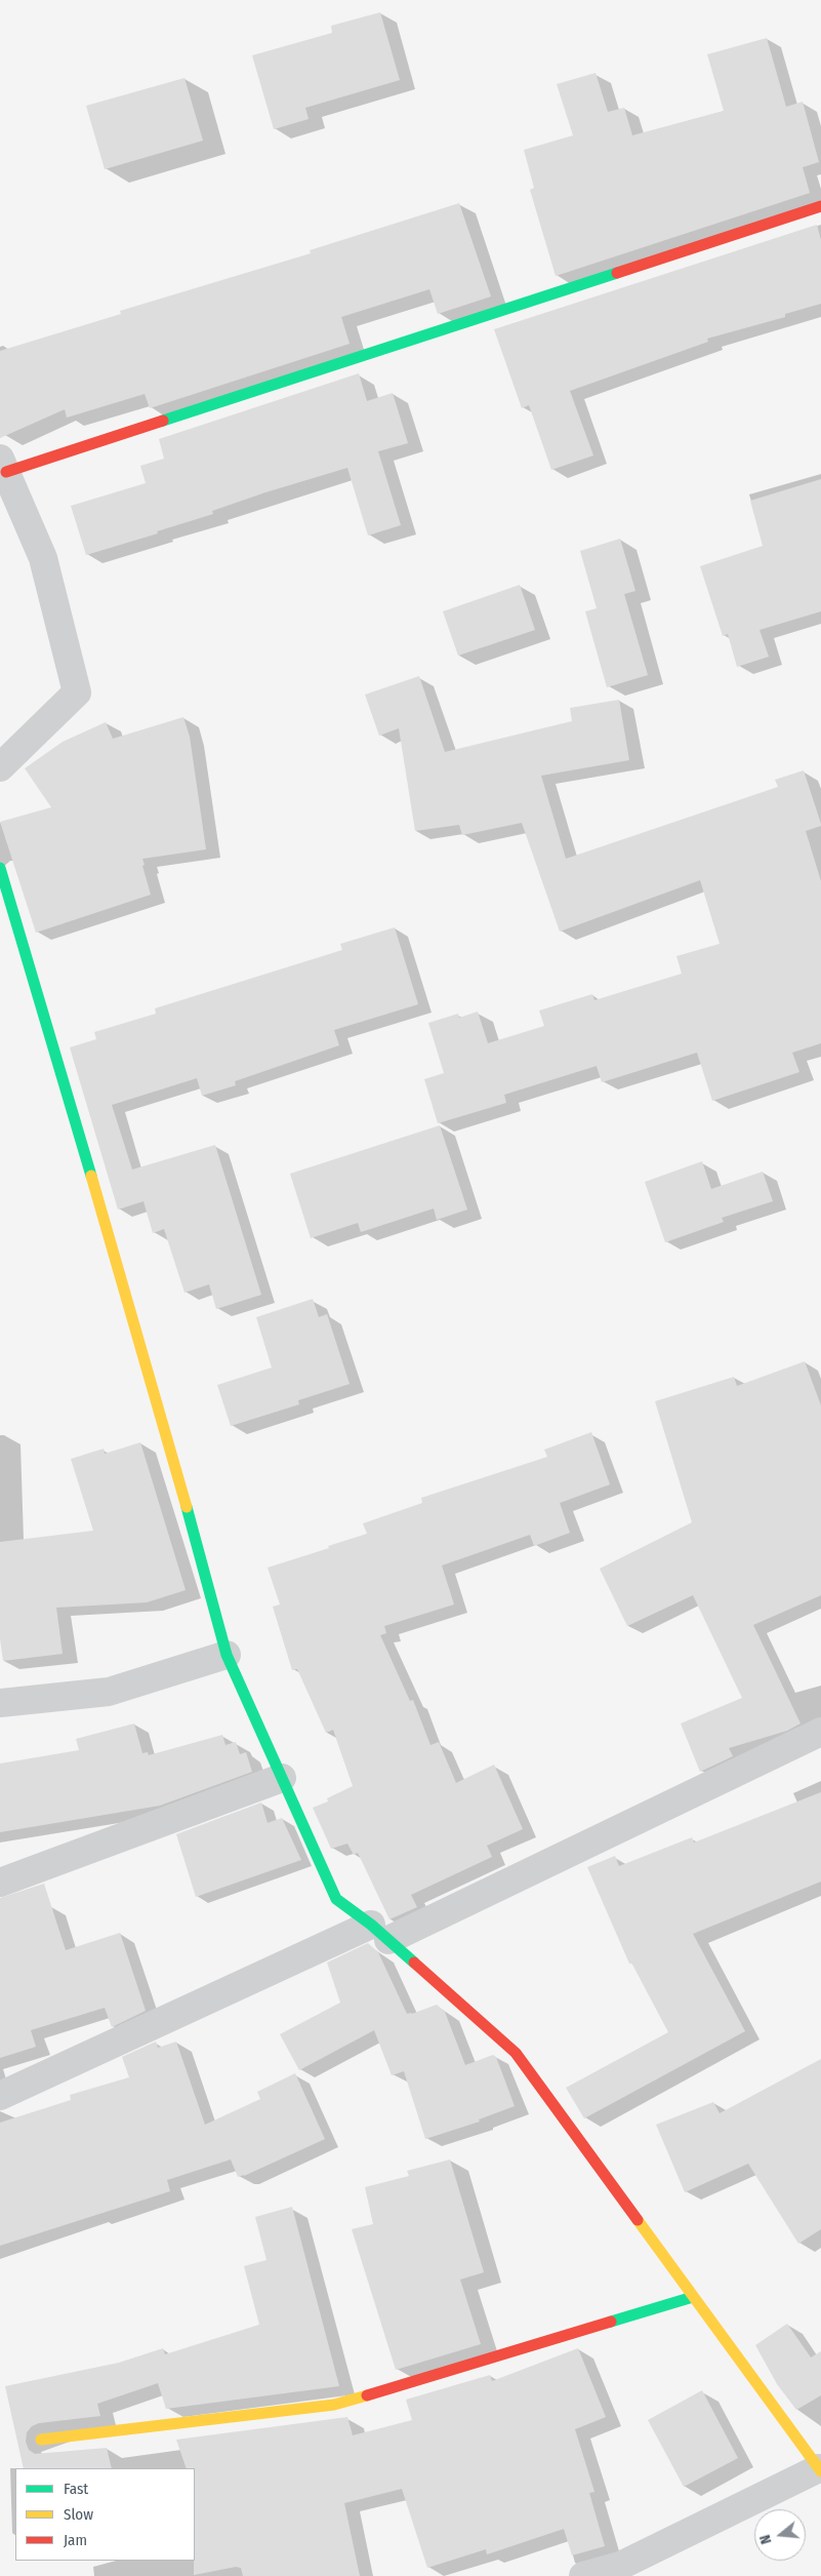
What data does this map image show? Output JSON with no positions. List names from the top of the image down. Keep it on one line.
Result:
{"legend":["Fast","Slow","Jam"],"north":"left"}
